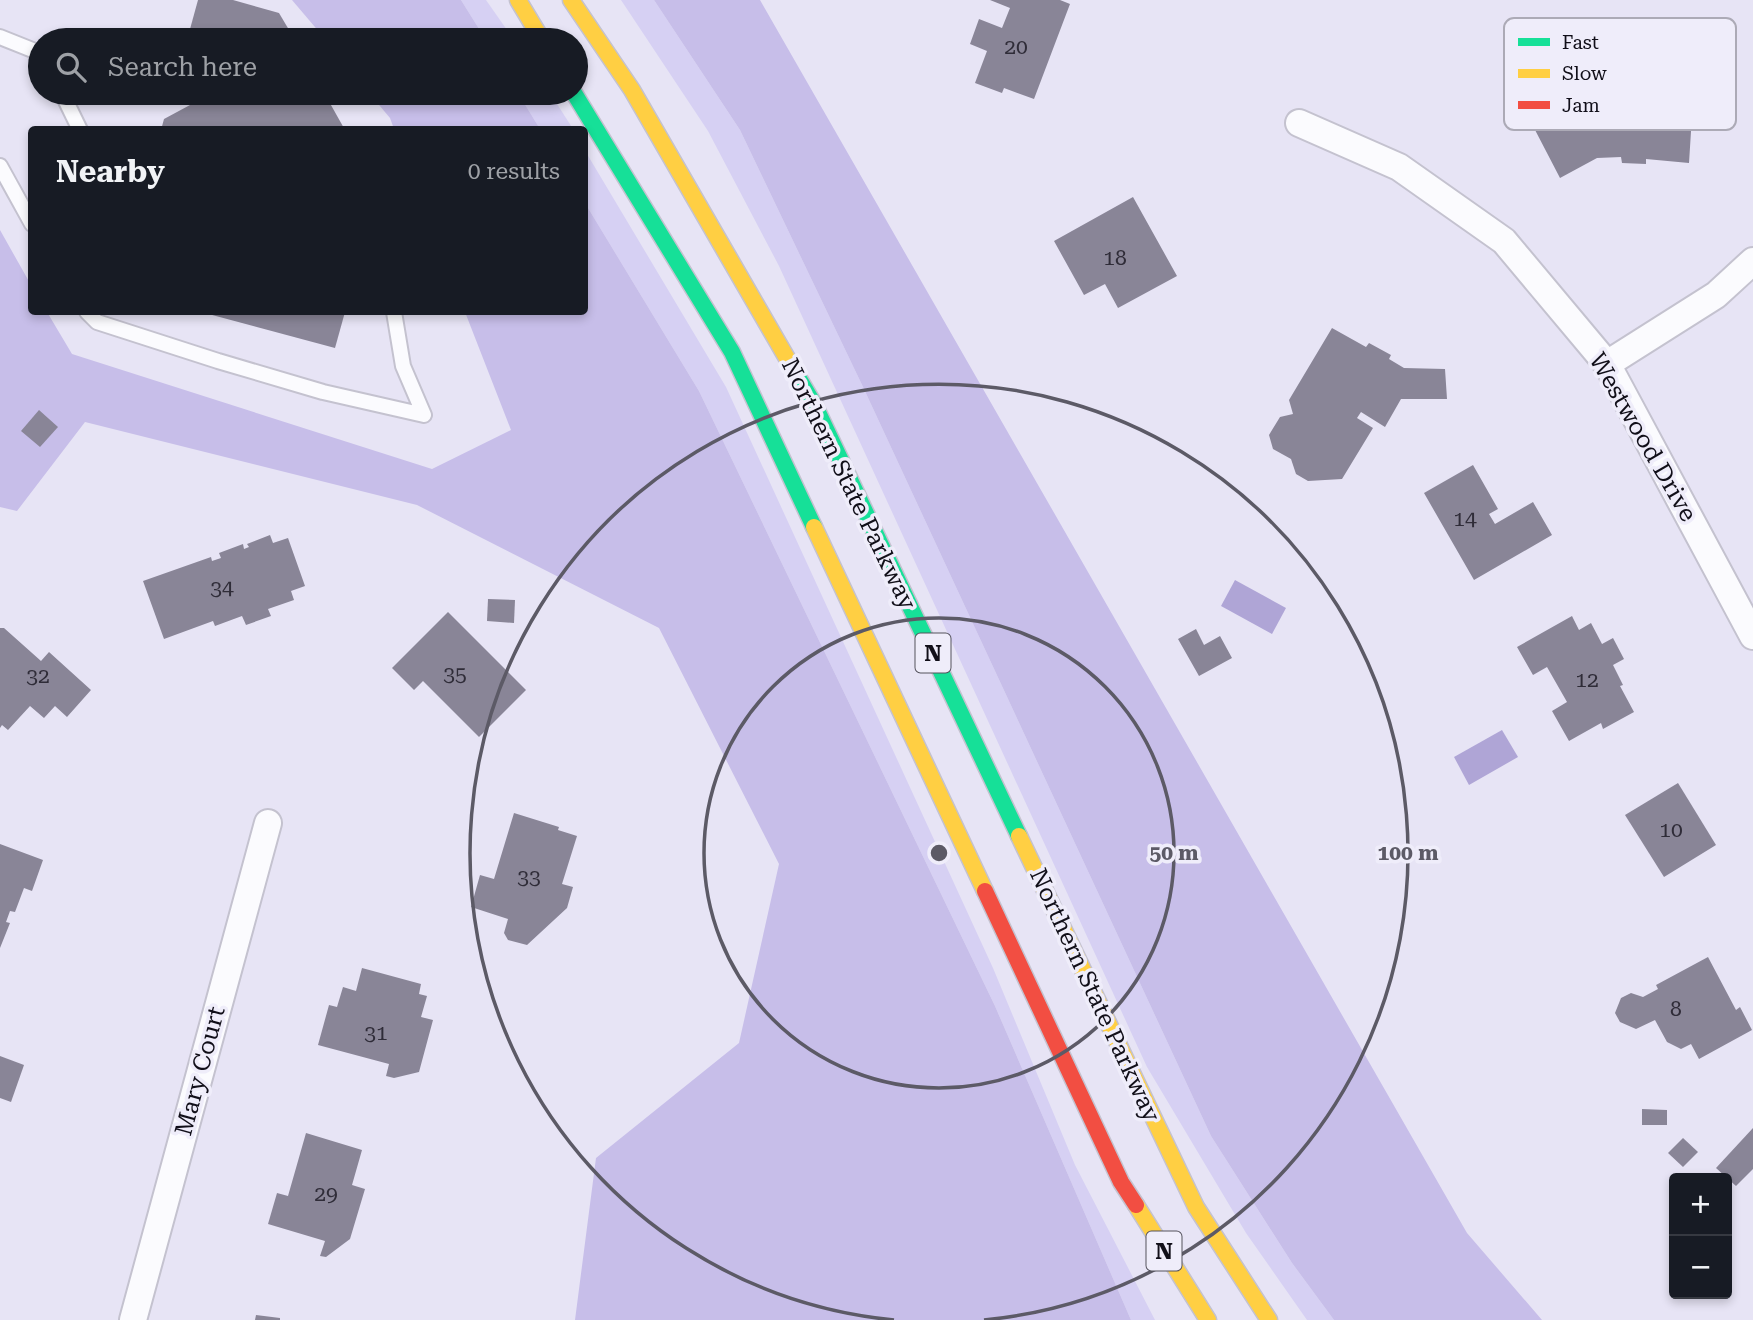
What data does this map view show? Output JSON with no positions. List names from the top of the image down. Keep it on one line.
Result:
{"streets":{"highway":["Northern State Parkway","N"],"street":["Westwood Drive","Mary Court"]},"house_numbers":["20","18","14","34","35","32","12","10","33","8","31","29"],"legend":["Fast","Slow","Jam"],"page":{"search":"Search here","heading":["Nearby","0 results"],"map_buttons":["+","−"]},"rings":["50 m","100 m"]}
